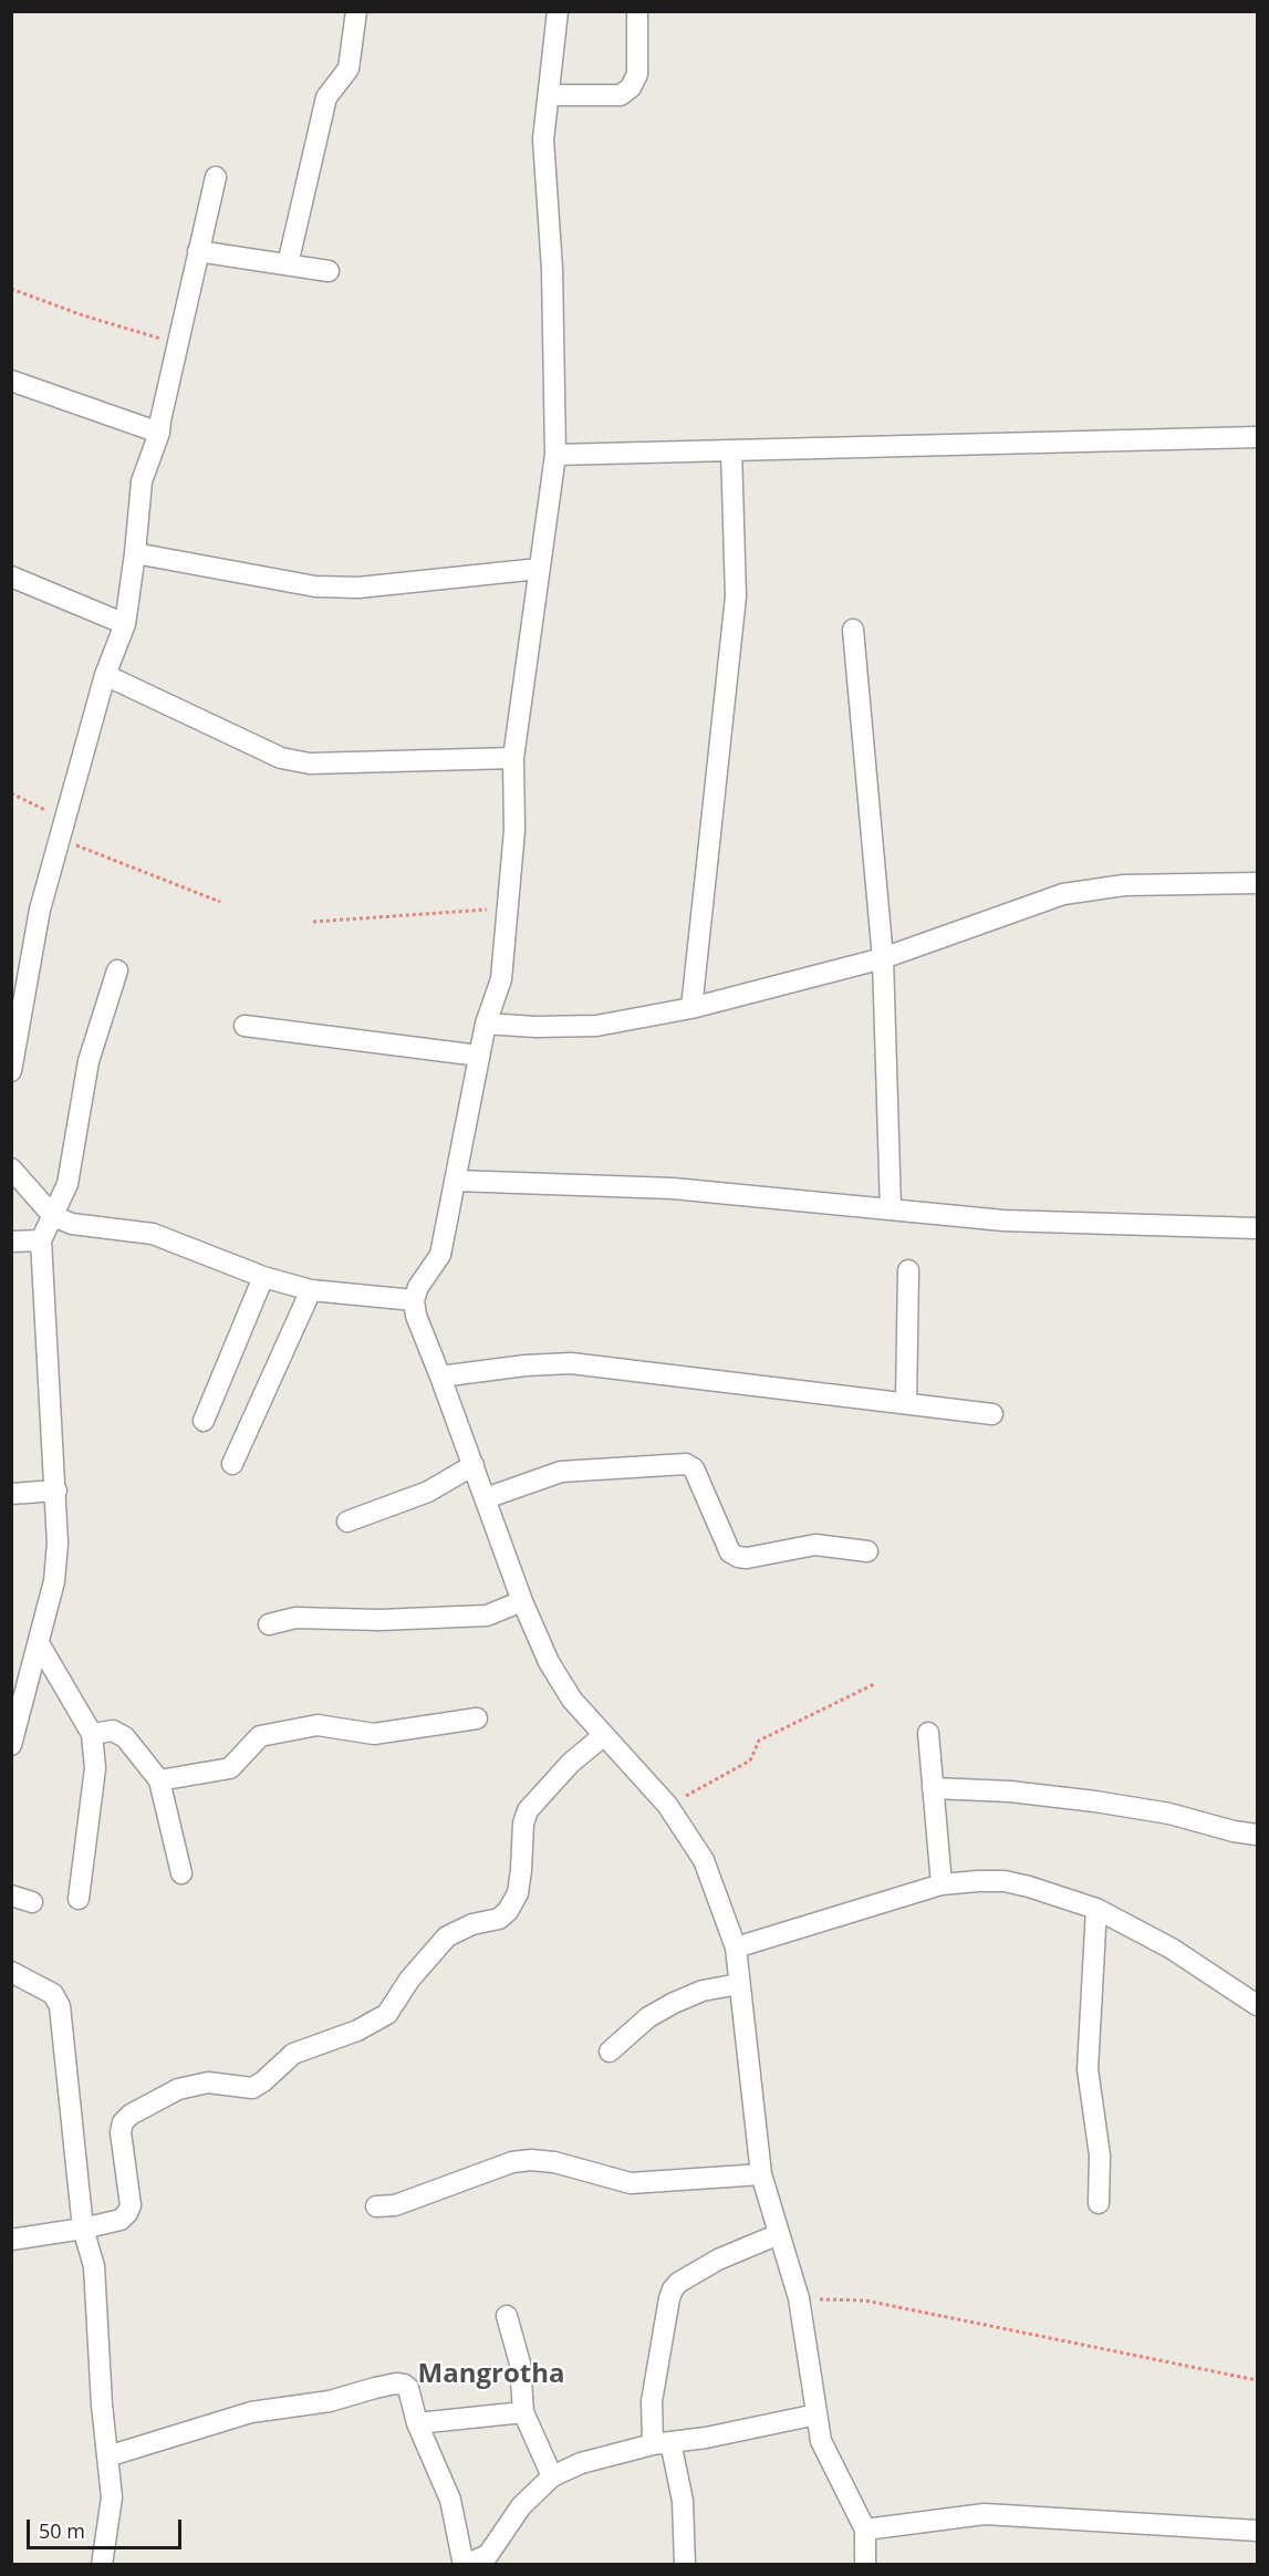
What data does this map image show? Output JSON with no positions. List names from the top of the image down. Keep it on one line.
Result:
{"districts":["Mangrotha"],"scale_bar":"50 m"}
